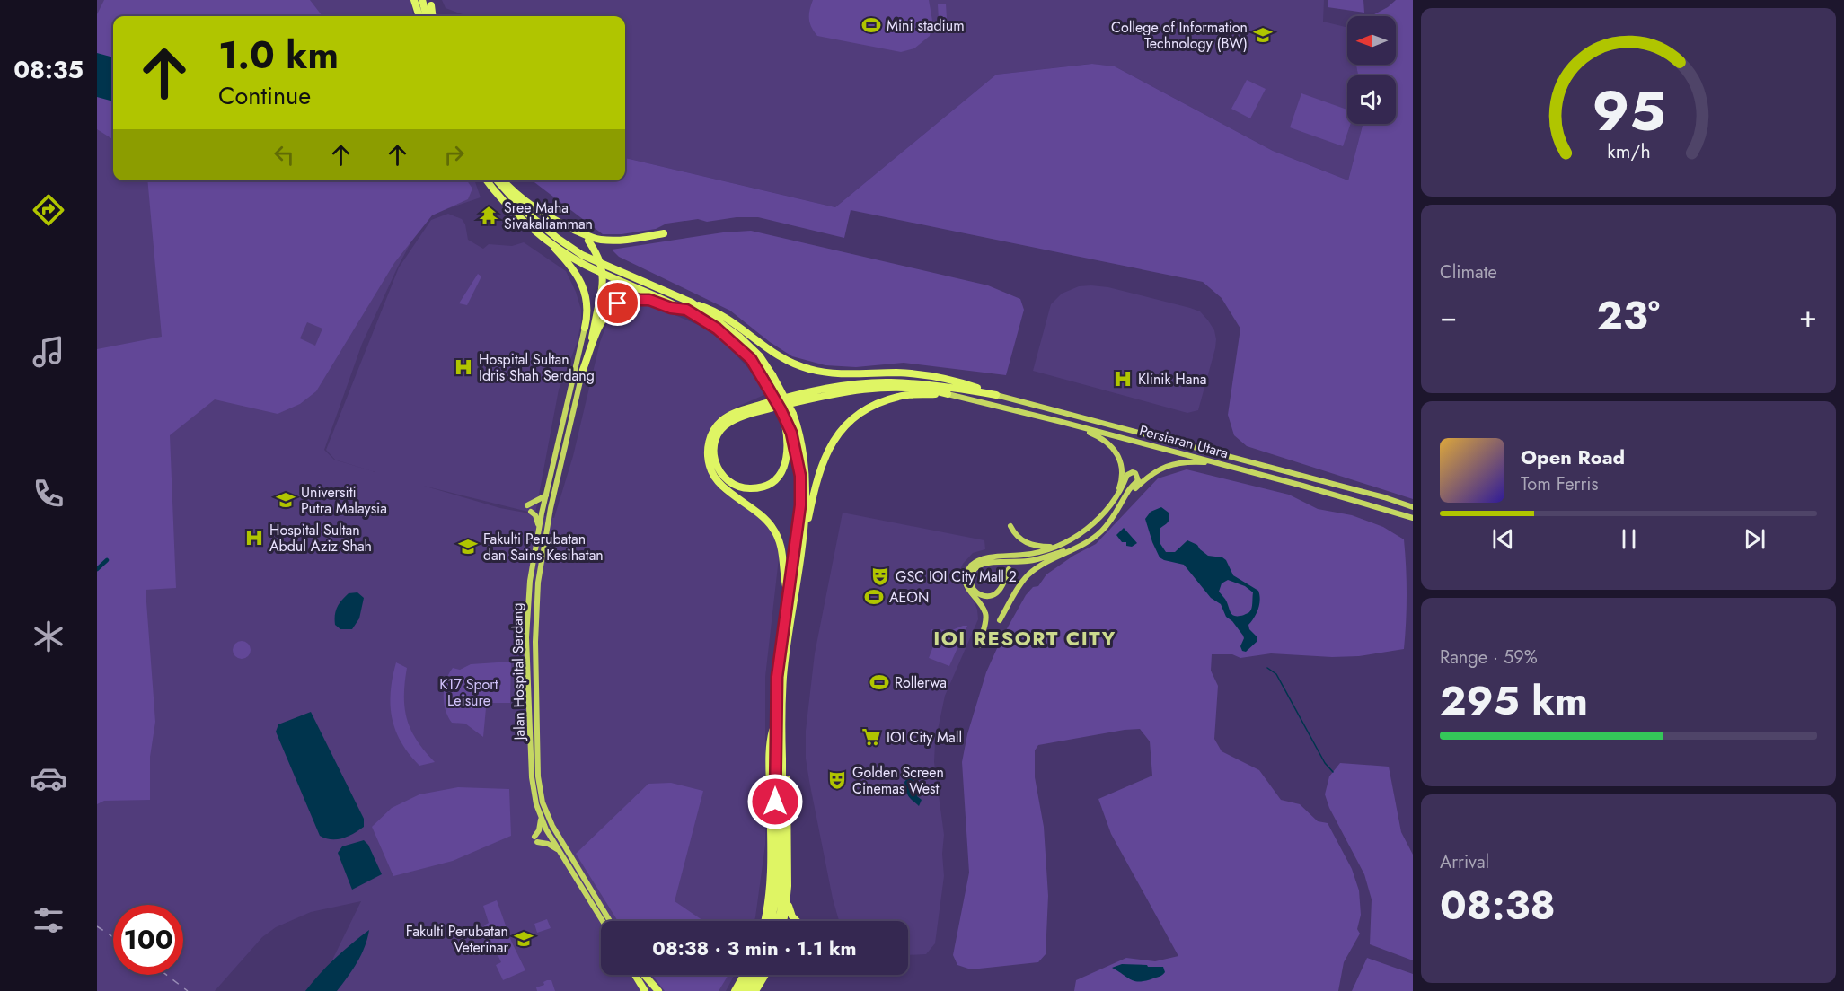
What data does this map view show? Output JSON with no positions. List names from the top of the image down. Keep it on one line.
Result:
{"streets":{"main road":["Persiaran Utara","Jalan Hospital Serdang"]},"districts":["IOI RESORT CITY"],"parks":["K17 Sport Leisure"],"places":{"sports":["Mini stadium","AEON","Rollerwa"],"school or university":["College of Information Technology (BW)","Universiti Putra Malaysia","Fakulti Perubatan dan Sains Kesihatan","Fakulti Perubatan Veterinar"],"temple":["Sree Maha Sivakaliamman"],"hospital":["Hospital Sultan Idris Shah Serdang","Klinik Hana","Hospital Sultan Abdul Aziz Shah"],"theatre":["GSC IOI City Mall 2","Golden Screen Cinemas West"],"supermarket":["IOI City Mall"]},"north":"left","page":{"tabs":"08:35","turn":["1.0 km","Continue"],"tile":["Climate",["Range · 59%","295 km"],["Arrival","08:38"]],"heat":["−","23°","+"],"song":["Open Road","Tom Ferris"],"limit":"100","trip":"08:38 · 3 min · 1.1 km","gauge":["95","km/h"]}}
